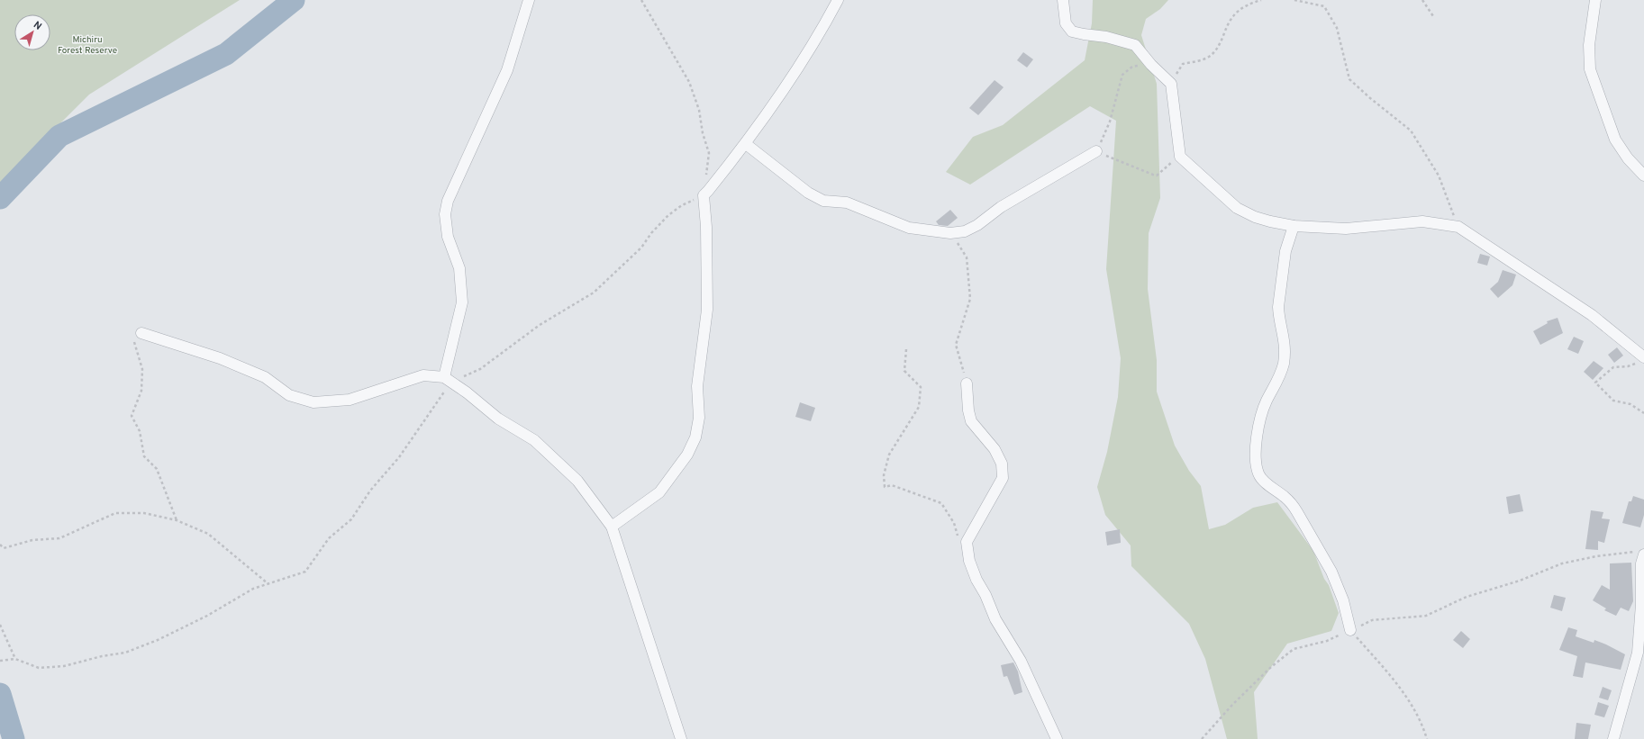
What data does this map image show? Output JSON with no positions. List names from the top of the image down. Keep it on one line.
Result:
{"parks":["Michiru Forest Reserve"],"north":"top right"}
